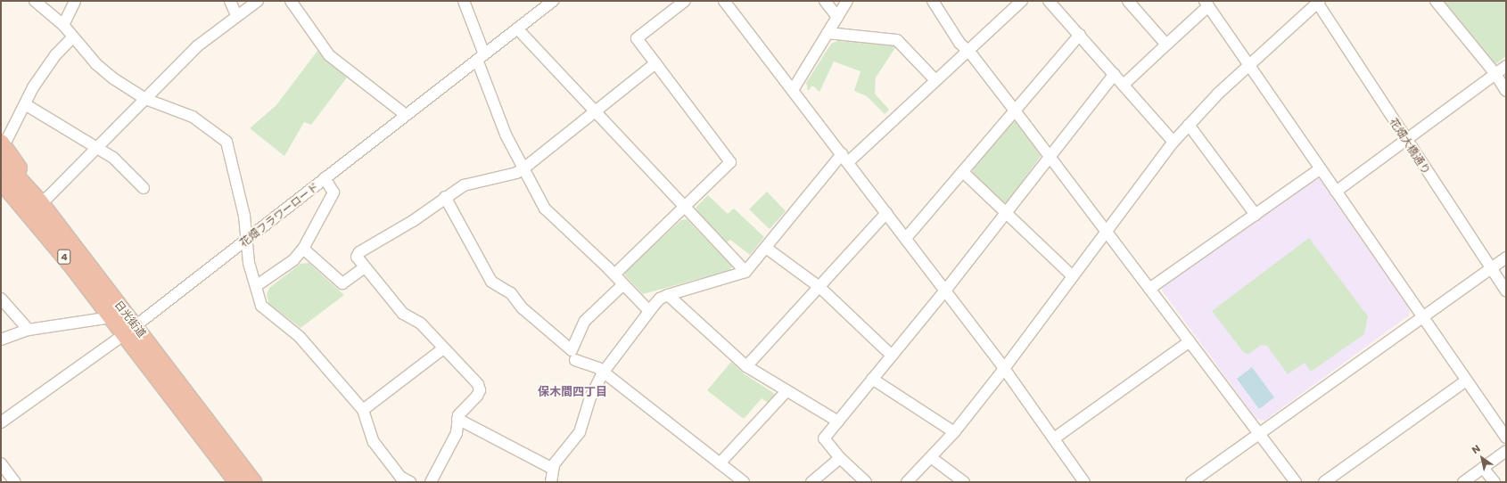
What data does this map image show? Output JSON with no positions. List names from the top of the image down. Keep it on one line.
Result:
{"streets":{"highway":["4","日光街道"],"street":["花畑大橋通り","花畑フラワーロード"]},"crossings":[["花畑フラワーロード","日光街道"],["4","日光街道"]],"districts":["保木間四丁目"],"north":"top left"}
